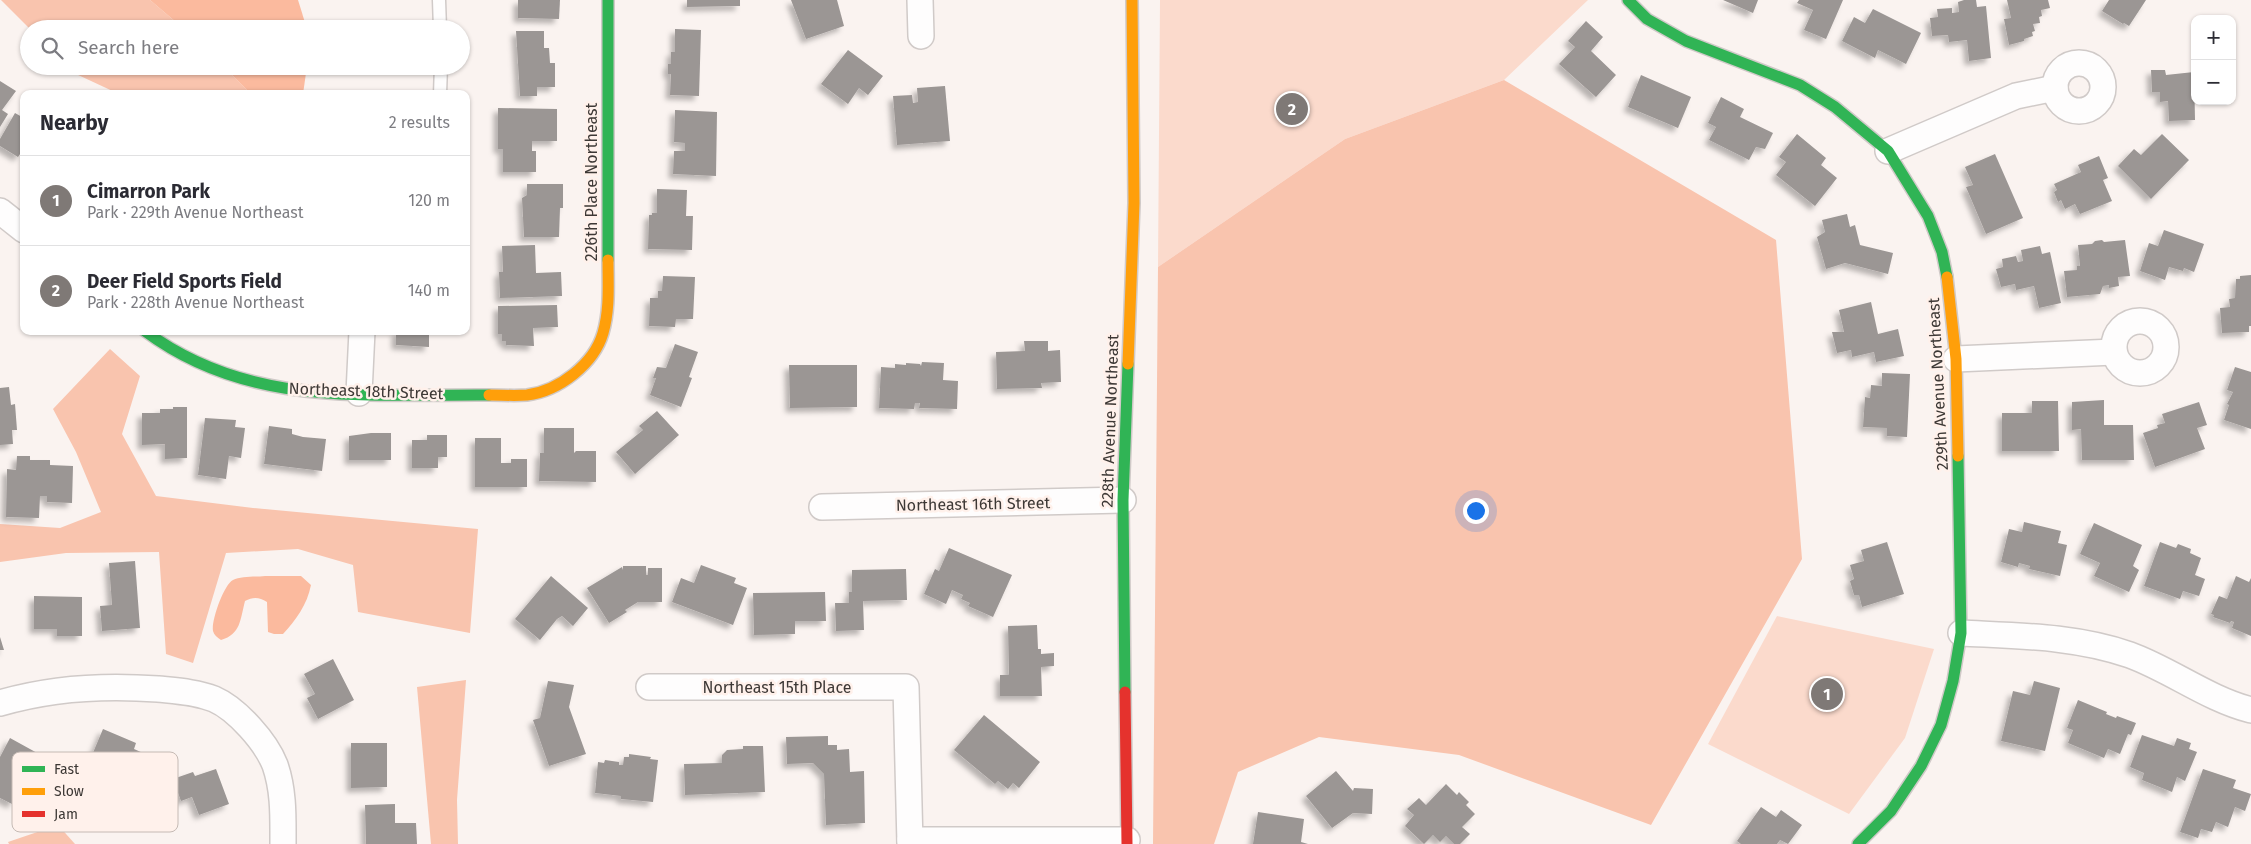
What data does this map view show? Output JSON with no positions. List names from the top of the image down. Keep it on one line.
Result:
{"streets":{"street":["226th Place Northeast","229th Avenue Northeast","Northeast 18th Street","228th Avenue Northeast","Northeast 16th Street","Northeast 15th Place"]},"crossings":[["226th Place Northeast","Northeast 18th Street"],["228th Avenue Northeast","Northeast 16th Street"]],"legend":["Fast","Slow","Jam"],"page":{"map_buttons":["+","−"],"search":"Search here","heading":["Nearby","2 results"],"pins":["2","1"],"list":[{"mark":"1","name":"Cimarron Park","note":"Park · 229th Avenue Northeast","value":"120 m"},{"mark":"2","name":"Deer Field Sports Field","note":"Park · 228th Avenue Northeast","value":"140 m"}]}}
